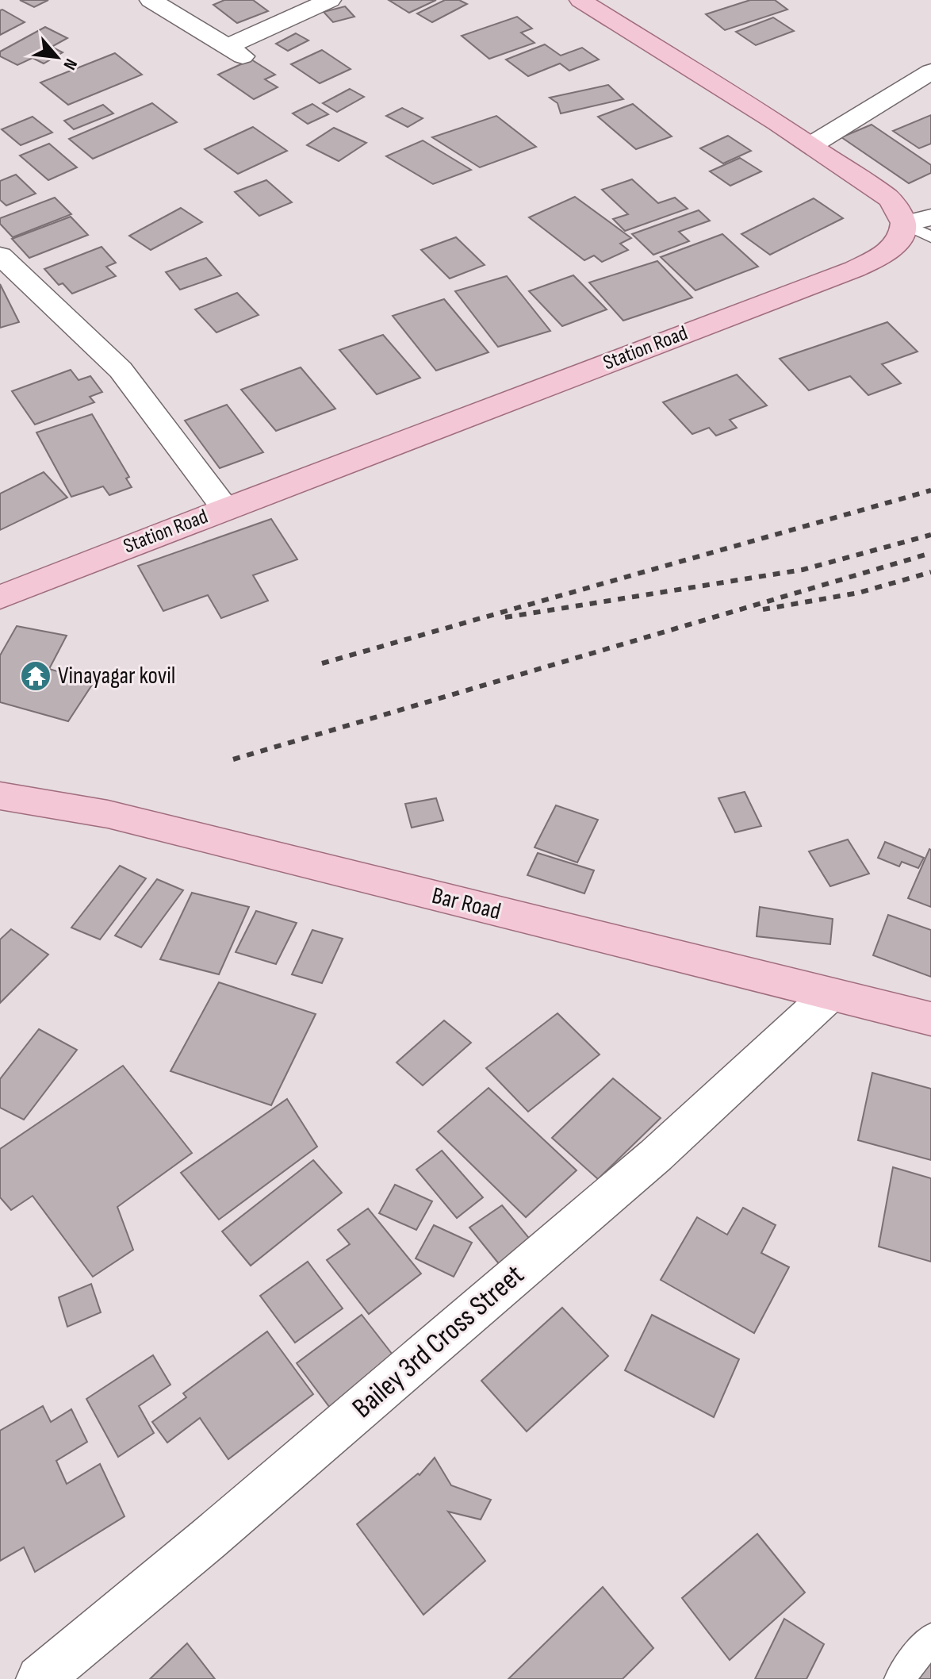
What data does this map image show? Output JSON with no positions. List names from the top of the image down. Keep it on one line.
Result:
{"streets":{"main road":["Station Road","Bar Road"],"street":["Bailey 3rd Cross Street"]},"crossings":[["Bar Road","Bailey 3rd Cross Street"]],"places":{"temple":["Vinayagar kovil"]},"north":"bottom right"}
